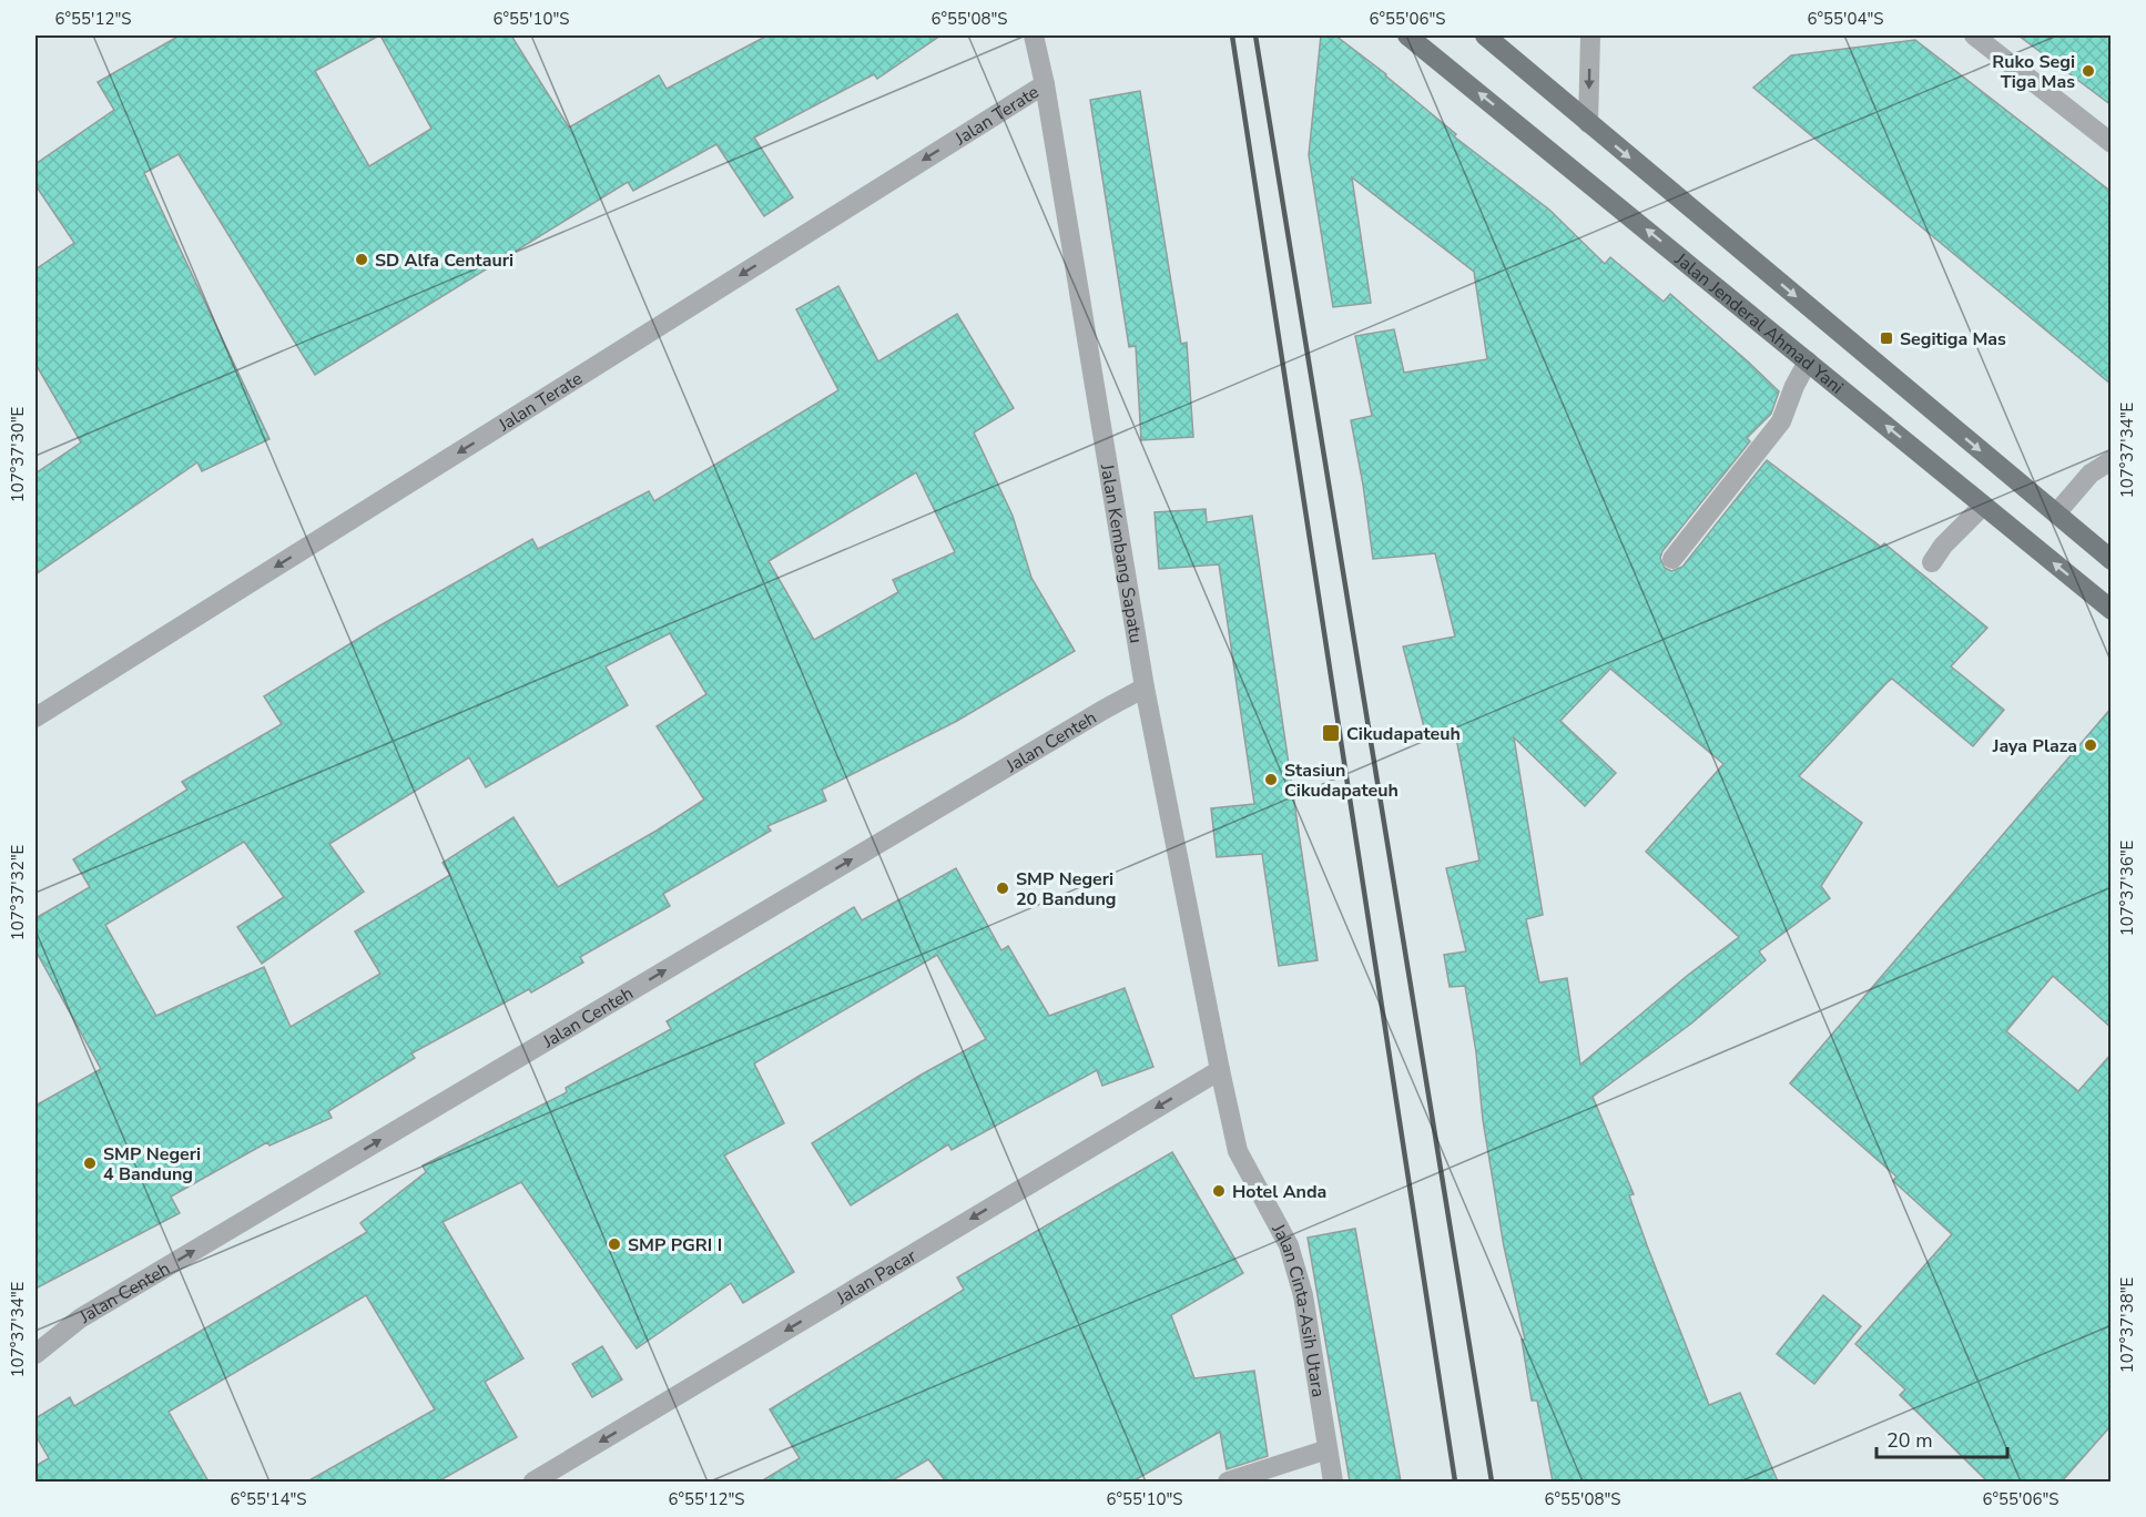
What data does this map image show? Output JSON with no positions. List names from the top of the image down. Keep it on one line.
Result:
{"streets":{"main road":["Jalan Jenderal Ahmad Yani"],"street":["Jalan Terate","Jalan Kembang Sapatu","Jalan Centeh","Jalan Pacar","Jalan Cinta-Asih Utara"]},"crossings":[["Jalan Terate","Jalan Kembang Sapatu"],["Jalan Kembang Sapatu","Jalan Centeh"],["Jalan Kembang Sapatu","Jalan Pacar"],["Jalan Kembang Sapatu","Jalan Cinta-Asih Utara"],["Jalan Pacar","Jalan Cinta-Asih Utara"]],"one_way":["Jalan Terate","Jalan Centeh","Jalan Pacar"],"places":{"other":["Ruko Segi Tiga Mas","SD Alfa Centauri","Jaya Plaza","Stasiun Cikudapateuh","SMP Negeri 20 Bandung","SMP Negeri 4 Bandung","Hotel Anda","SMP PGRI I"],"transit":["Segitiga Mas","Cikudapateuh"]},"scale_bar":"20 m","coordinates":["6°55'12\"S","6°55'10\"S","6°55'08\"S","6°55'06\"S","6°55'04\"S","107°37'34\"E","107°37'30\"E","107°37'36\"E","107°37'32\"E","107°37'38\"E","6°55'14\"S"]}
